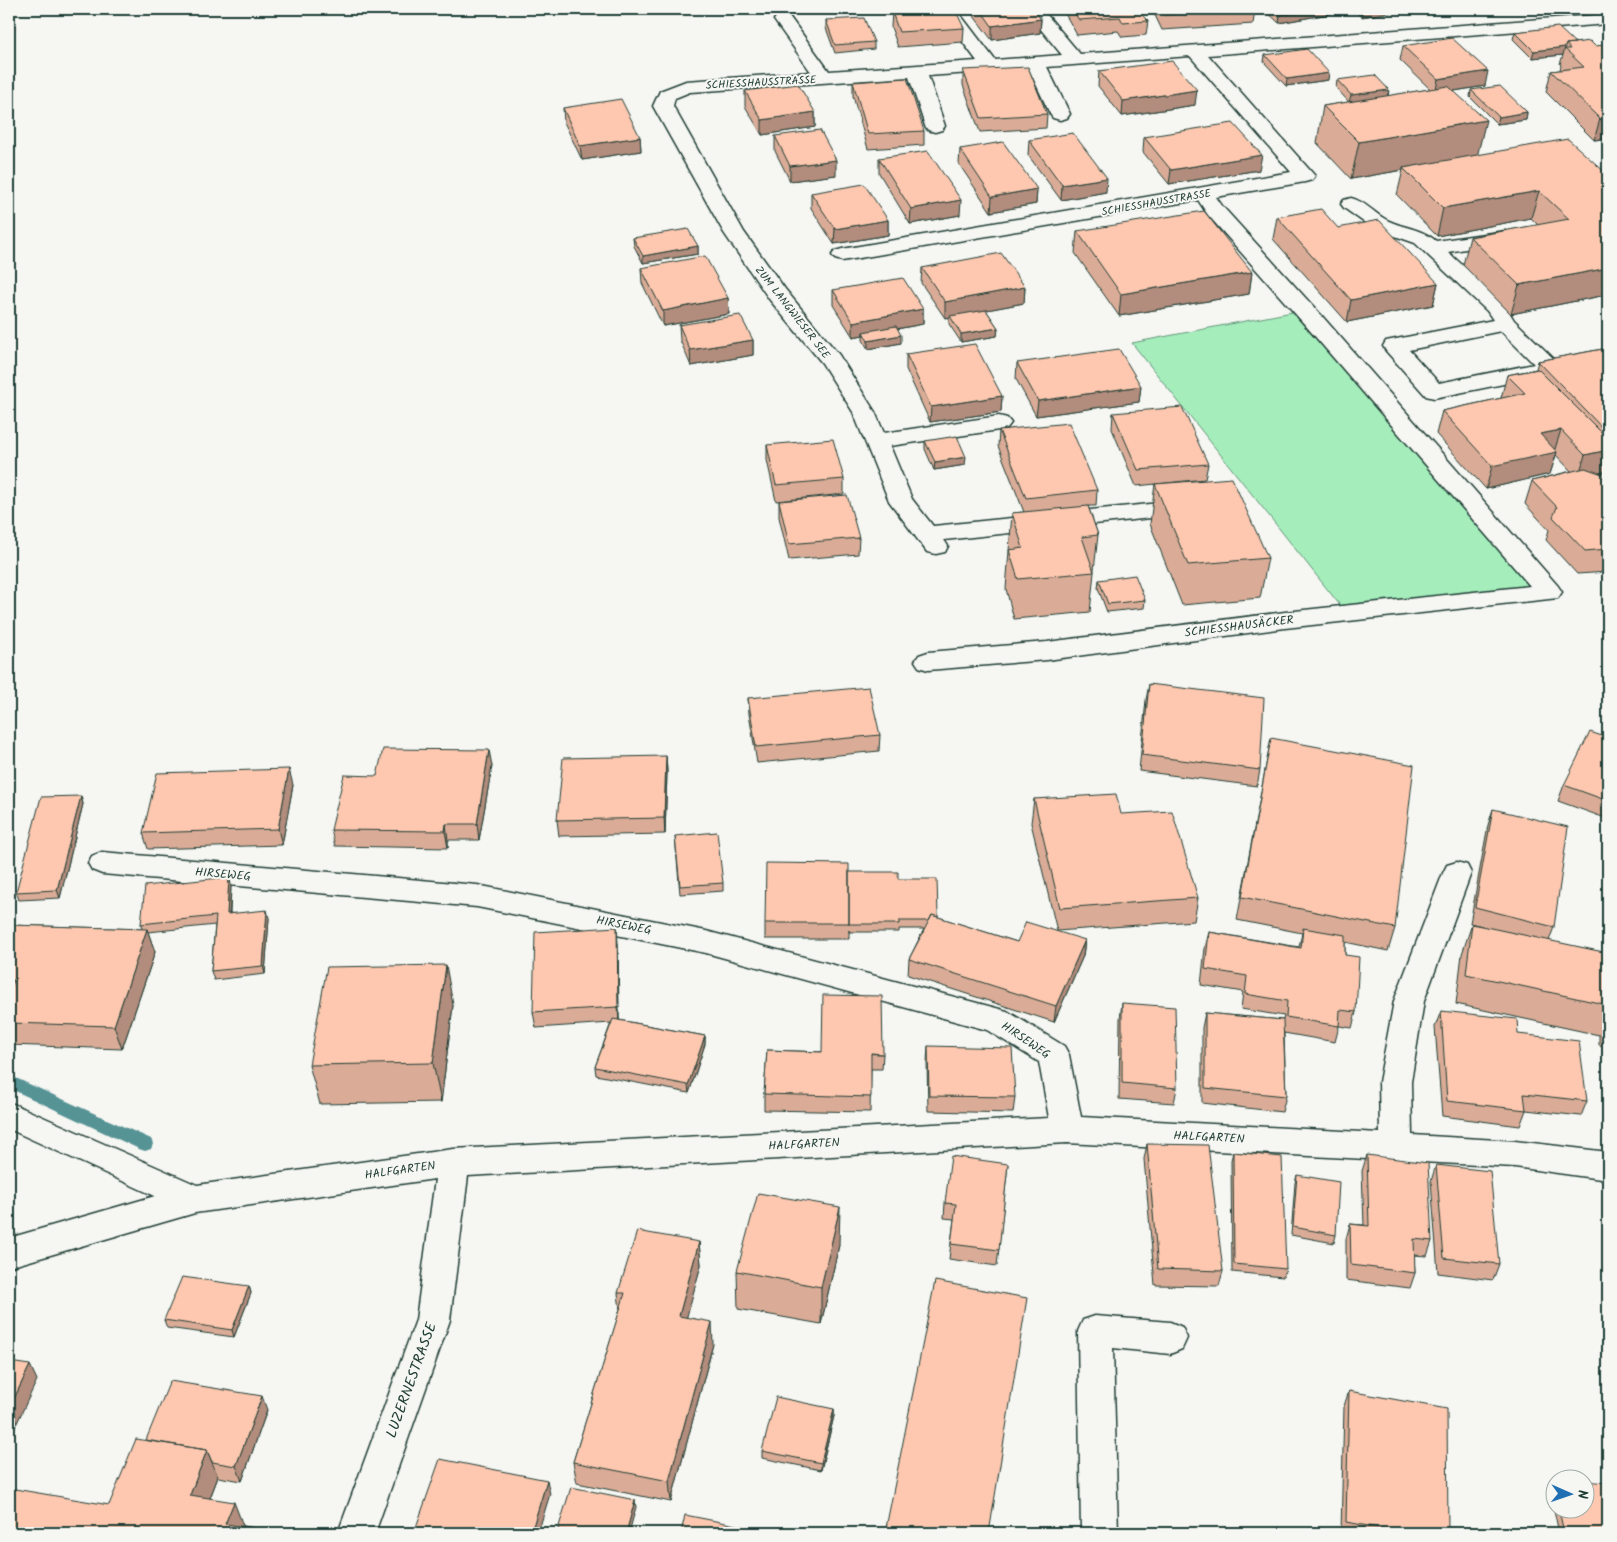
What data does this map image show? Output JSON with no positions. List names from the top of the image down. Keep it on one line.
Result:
{"streets":{"street":["SCHIESSHAUSSTRASSE","ZUM LANGWIESER SEE","SCHIESSHAUSÄCKER","HIRSEWEG","HALFGARTEN","LUZERNESTRASSE"]},"crossings":[["SCHIESSHAUSSTRASSE","ZUM LANGWIESER SEE"],["SCHIESSHAUSSTRASSE","SCHIESSHAUSÄCKER"],["HIRSEWEG","HALFGARTEN"],["HALFGARTEN","LUZERNESTRASSE"]],"north":"right"}
